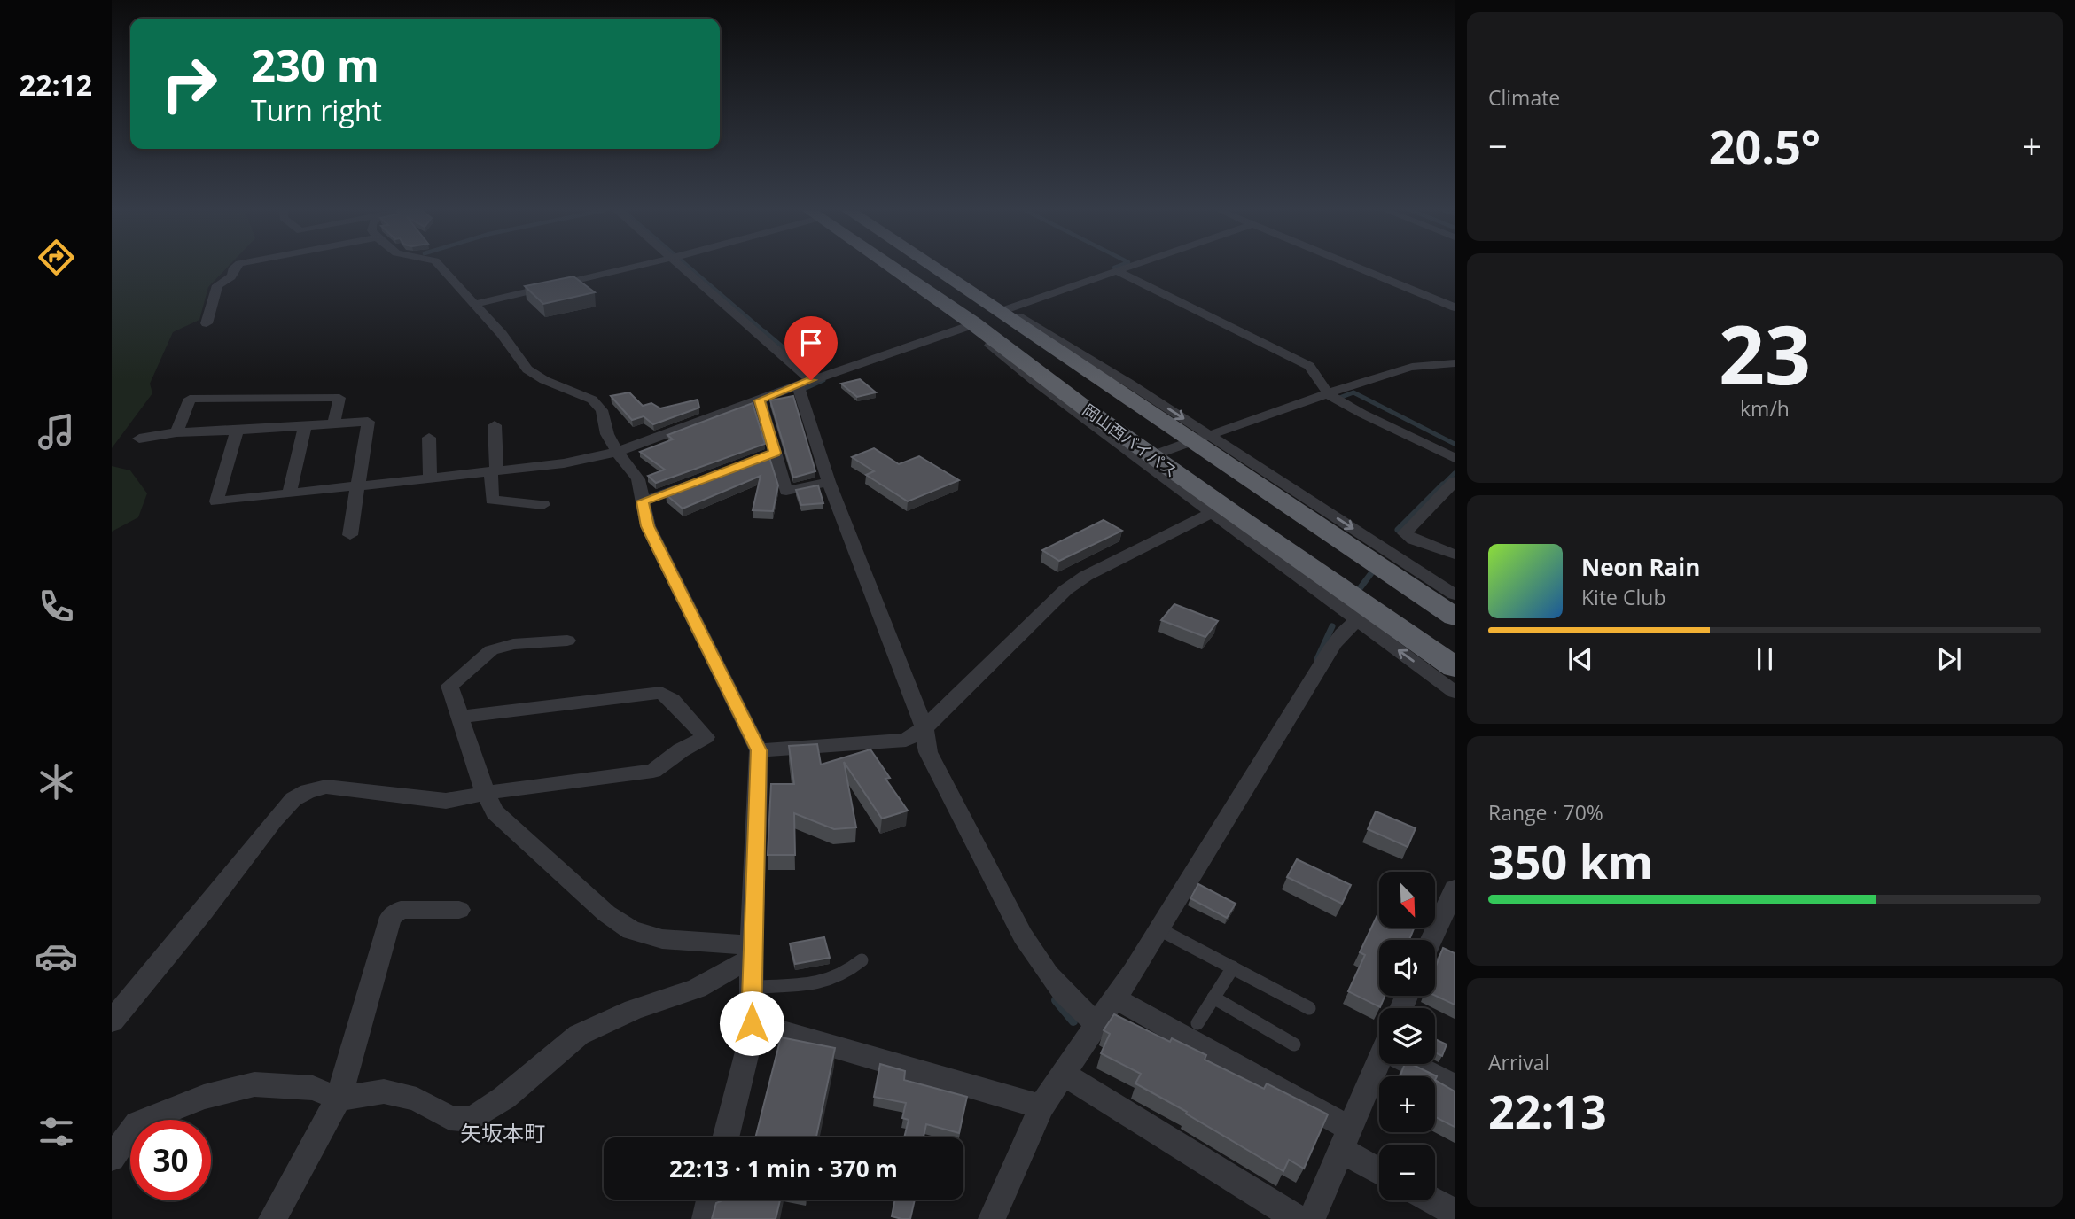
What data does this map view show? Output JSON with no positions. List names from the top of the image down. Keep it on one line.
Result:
{"streets":{"highway":["岡山西バイパス"]},"districts":["矢坂本町"],"north":"bottom right","page":{"tabs":"22:12","tile":["Climate",["23","km/h"],["Range · 70%","350 km"],["Arrival","22:13"]],"turn":["230 m","Turn right"],"heat":["−","20.5°","+"],"song":["Neon Rain","Kite Club"],"map_buttons":["+","−"],"limit":"30","trip":"22:13 · 1 min · 370 m"}}
